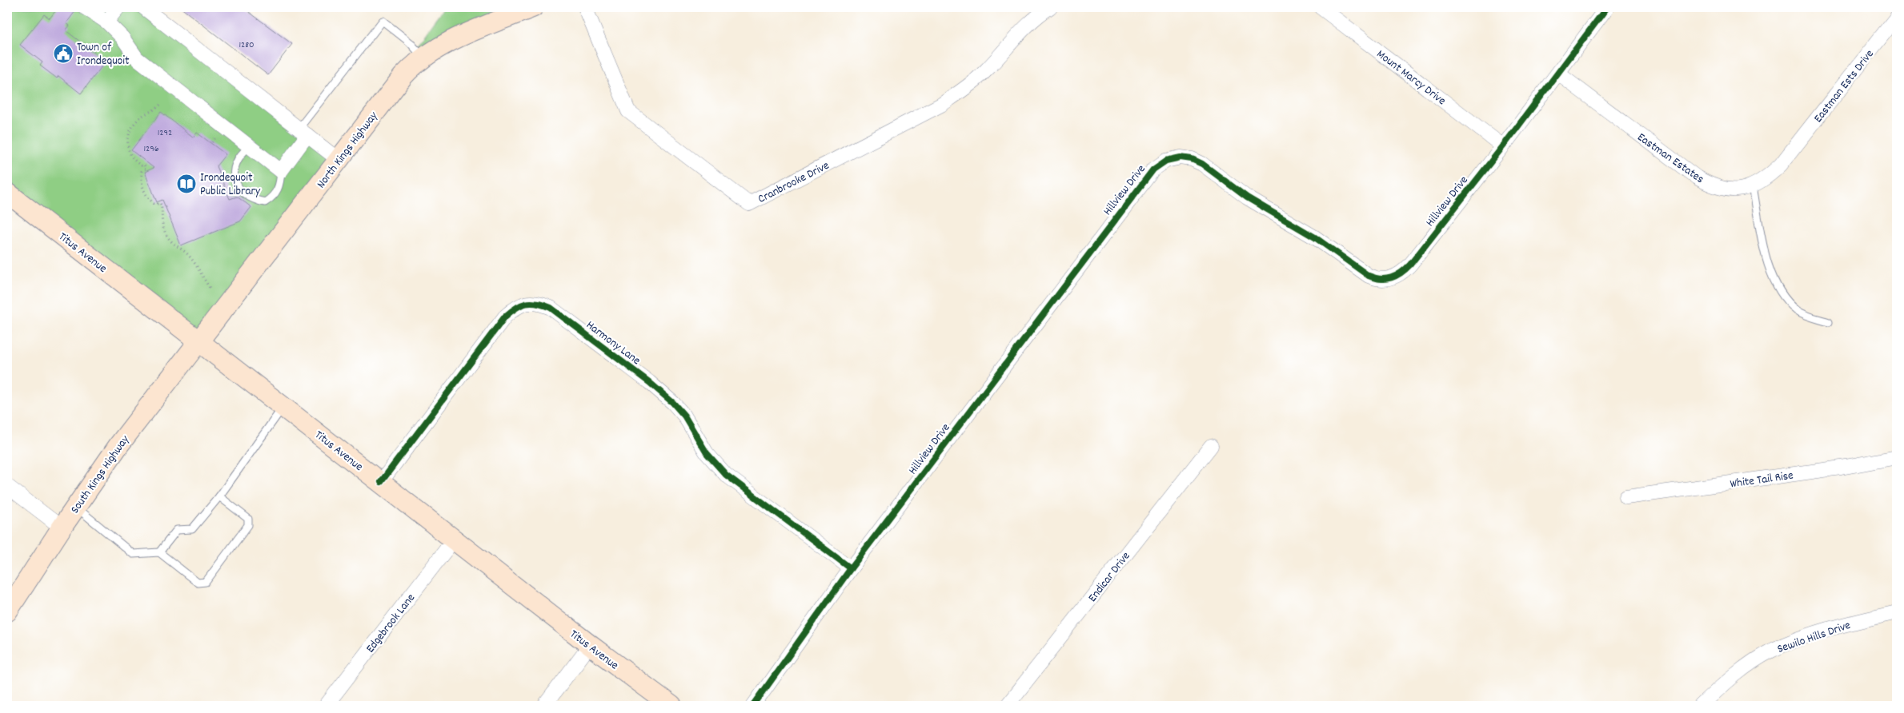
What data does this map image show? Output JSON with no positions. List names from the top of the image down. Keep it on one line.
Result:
{"streets":{"main road":["North Kings Highway","Titus Avenue","South Kings Highway"],"street":["Mount Marcy Drive","Eastman Ests Drive","Eastman Estates","Cranbrooke Drive","Hillview Drive","Harmony Lane","White Tail Rise","Endicar Drive","Edgebrook Lane","Sewilo Hills Drive"]},"crossings":[["Mount Marcy Drive","Hillview Drive"],["Eastman Ests Drive","Eastman Estates"],["North Kings Highway","Titus Avenue"],["North Kings Highway","South Kings Highway"],["Eastman Estates","Hillview Drive"],["Hillview Drive","Harmony Lane"],["Titus Avenue","Harmony Lane"],["Titus Avenue","South Kings Highway"],["Titus Avenue","Edgebrook Lane"]],"places":{"public building":["Town of Irondequoit"],"library":["Irondequoit Public Library"]},"house_numbers":["1280","1292","1296"]}
